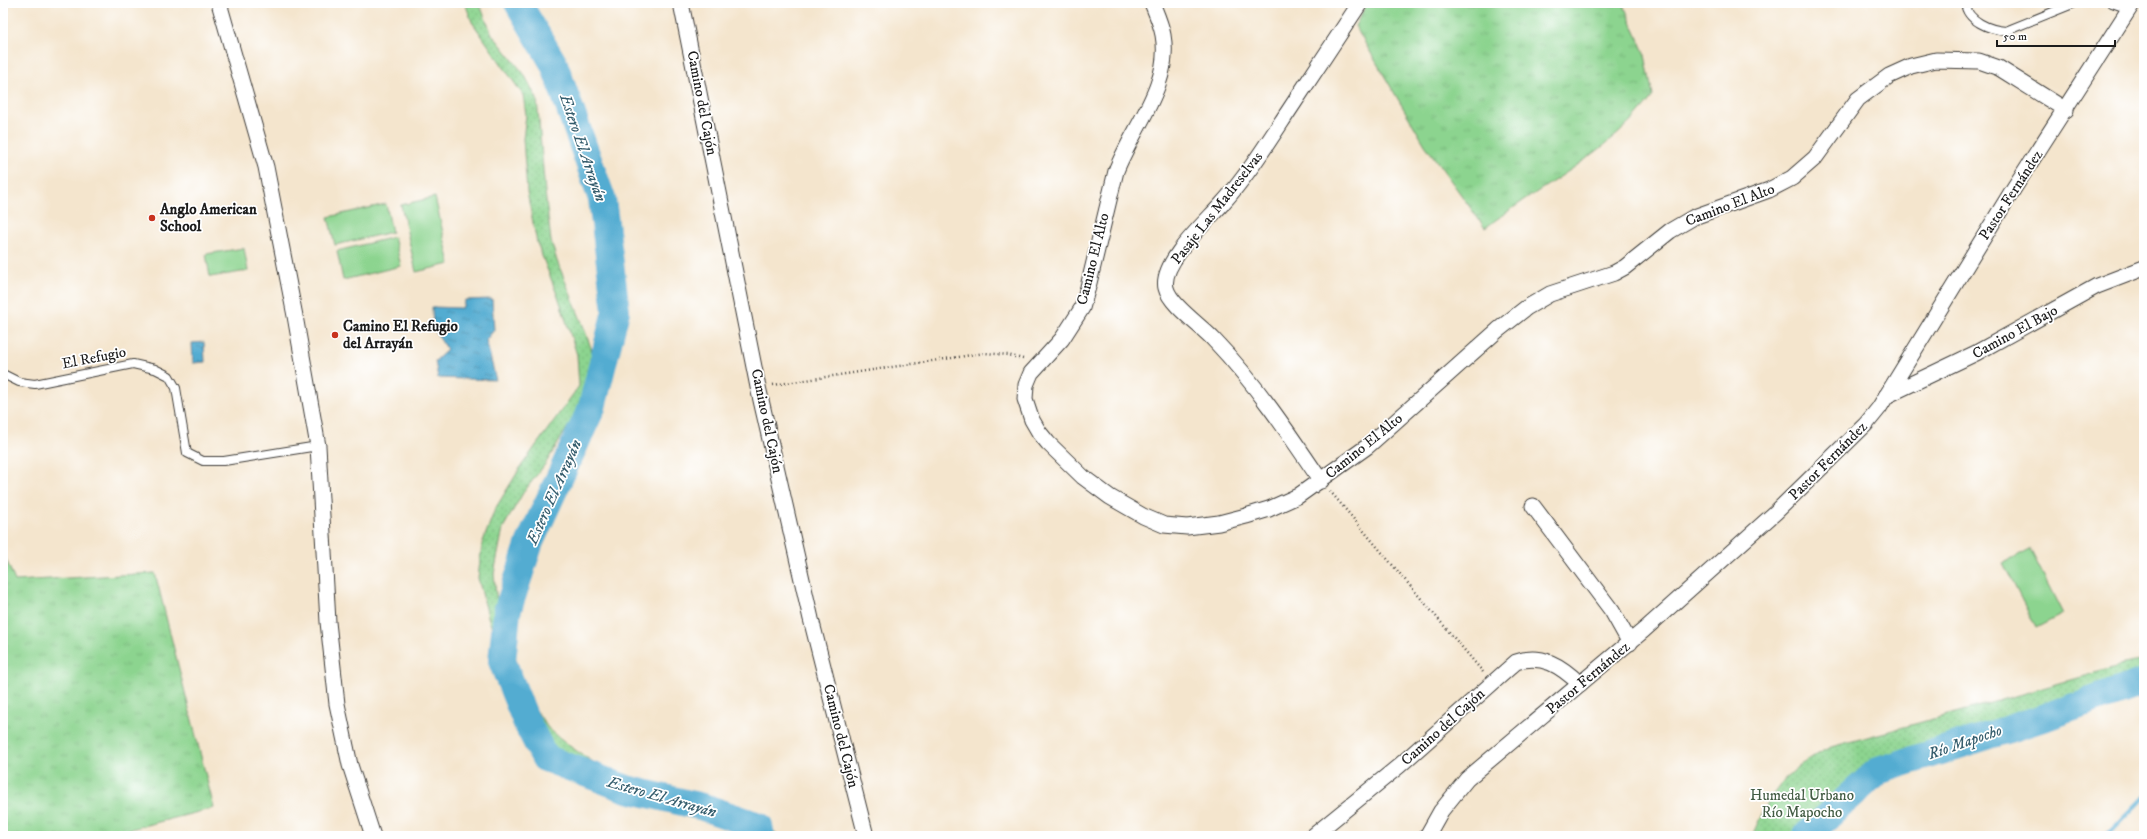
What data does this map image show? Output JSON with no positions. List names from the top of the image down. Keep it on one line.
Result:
{"streets":{"street":["Camino del Cajón","Pastor Fernández","Camino El Alto","Pasaje Las Madreselvas","Camino El Bajo"],"lane":["El Refugio"]},"crossings":[["Camino del Cajón","Pastor Fernández"],["Pastor Fernández","Camino El Alto"],["Pastor Fernández","Camino El Bajo"],["Camino El Alto","Pasaje Las Madreselvas"]],"water":["Estero El Arrayán","Río Mapocho"],"parks":["Humedal Urbano Río Mapocho"],"places":["Anglo American School","Camino El Refugio del Arrayán"],"scale_bar":"50 m"}
